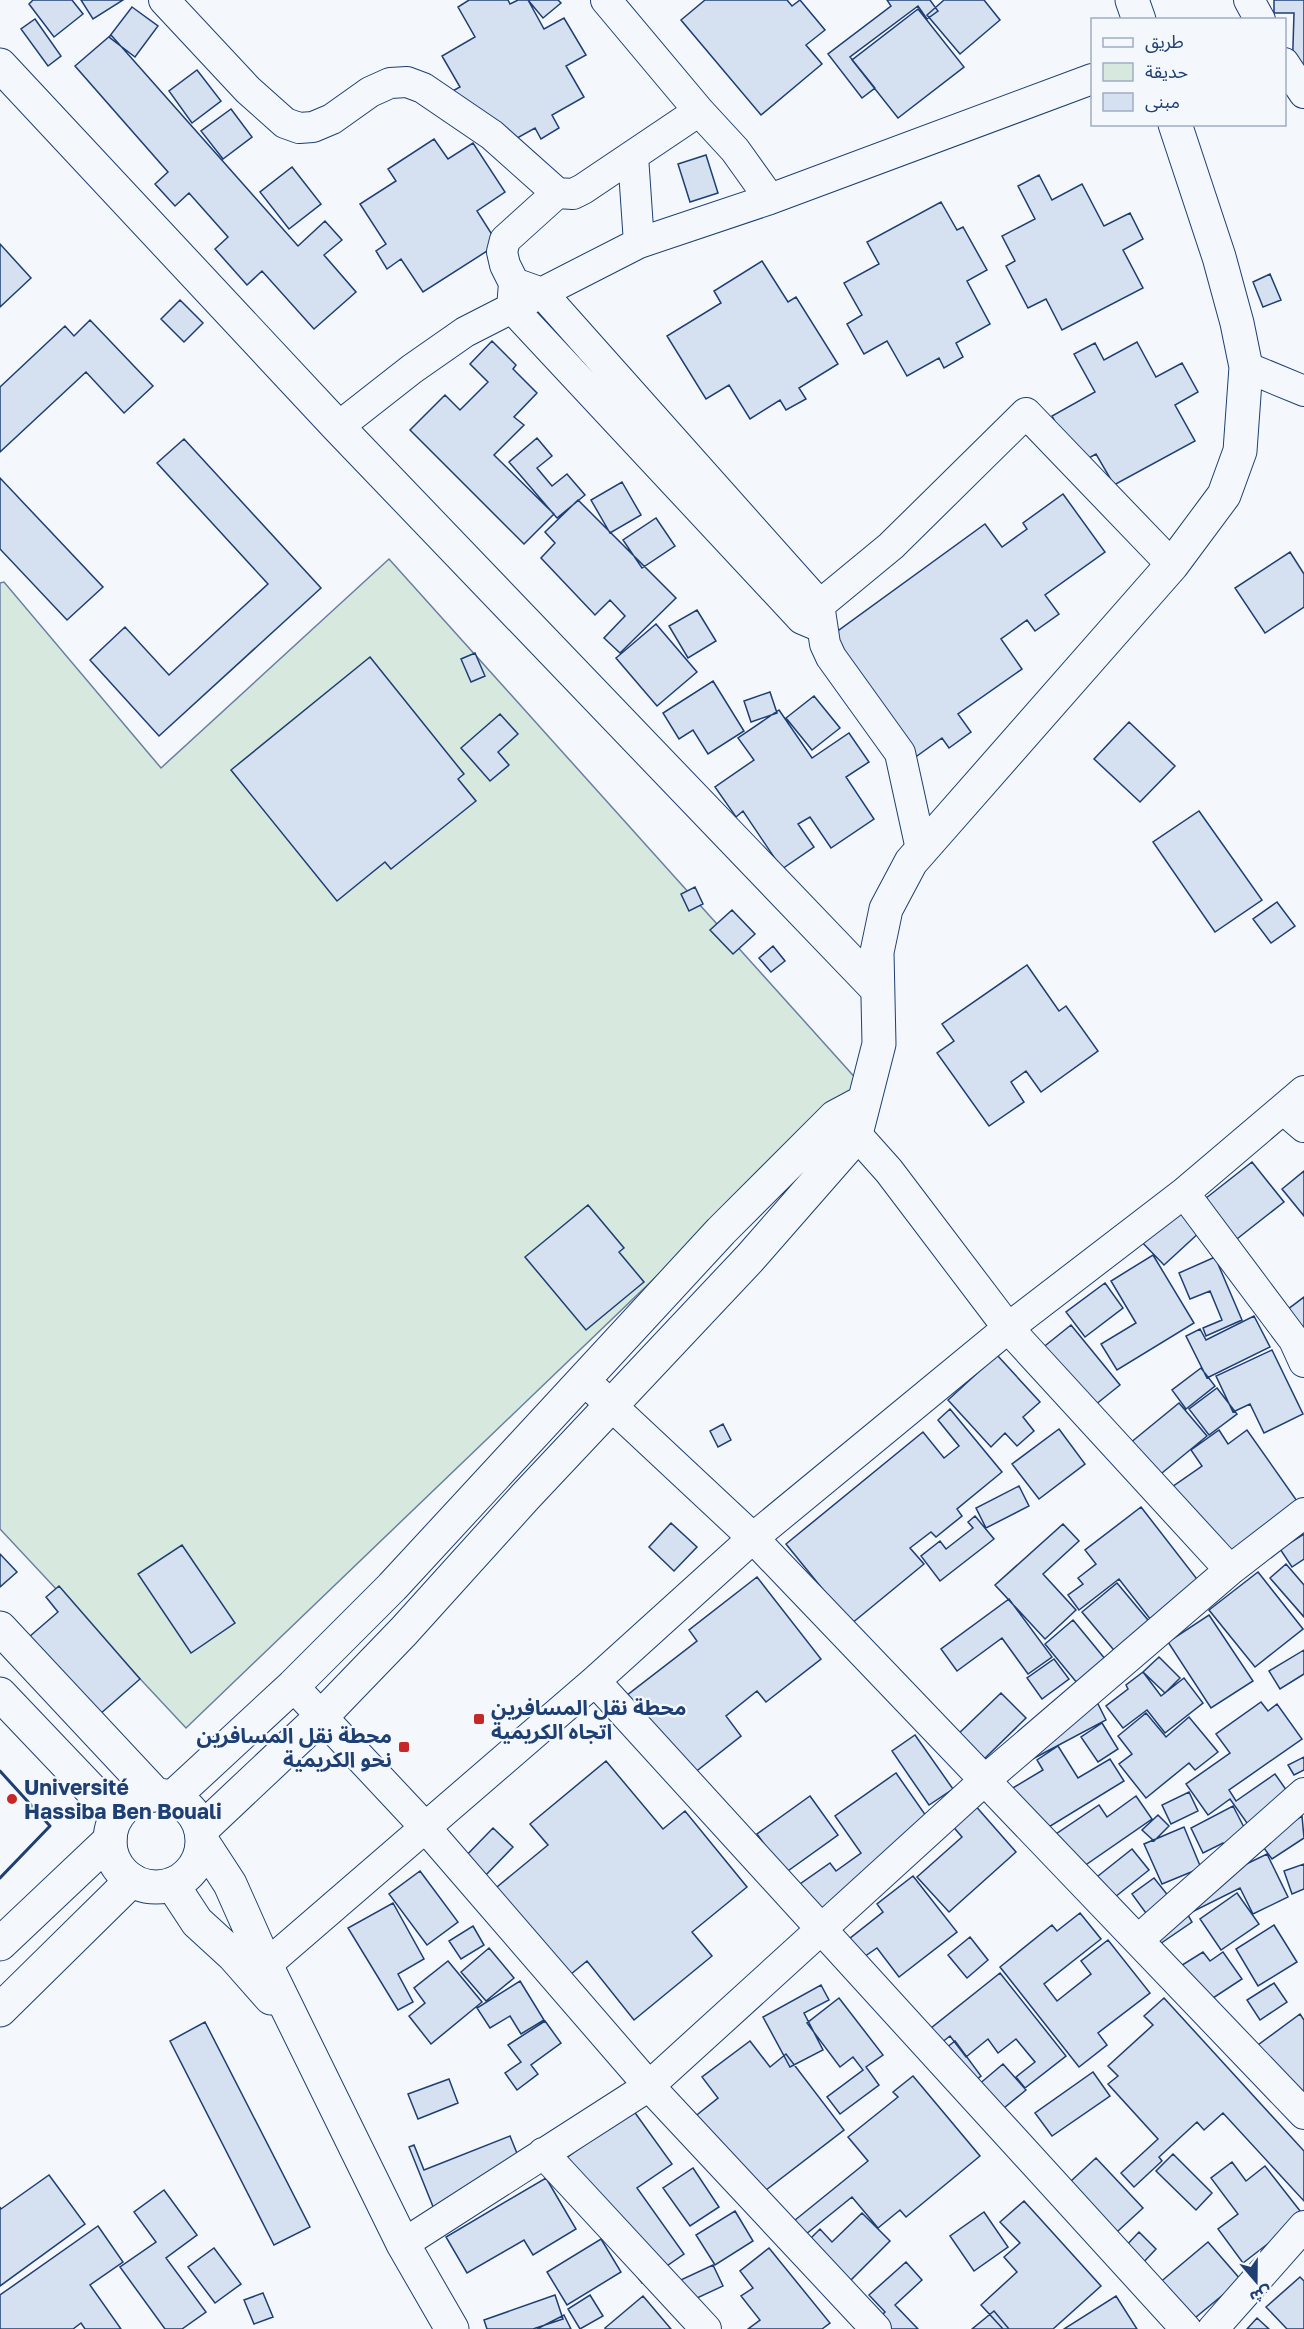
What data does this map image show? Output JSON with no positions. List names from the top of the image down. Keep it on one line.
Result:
{"places":{"transit":["محطة نقل المسافرين اتجاه الكريمية","محطة نقل المسافرين نحو الكريمية"],"other":["Université Hassiba Ben Bouali"]},"legend":["طريق","حديقة","مبنى"],"north":"bottom"}
